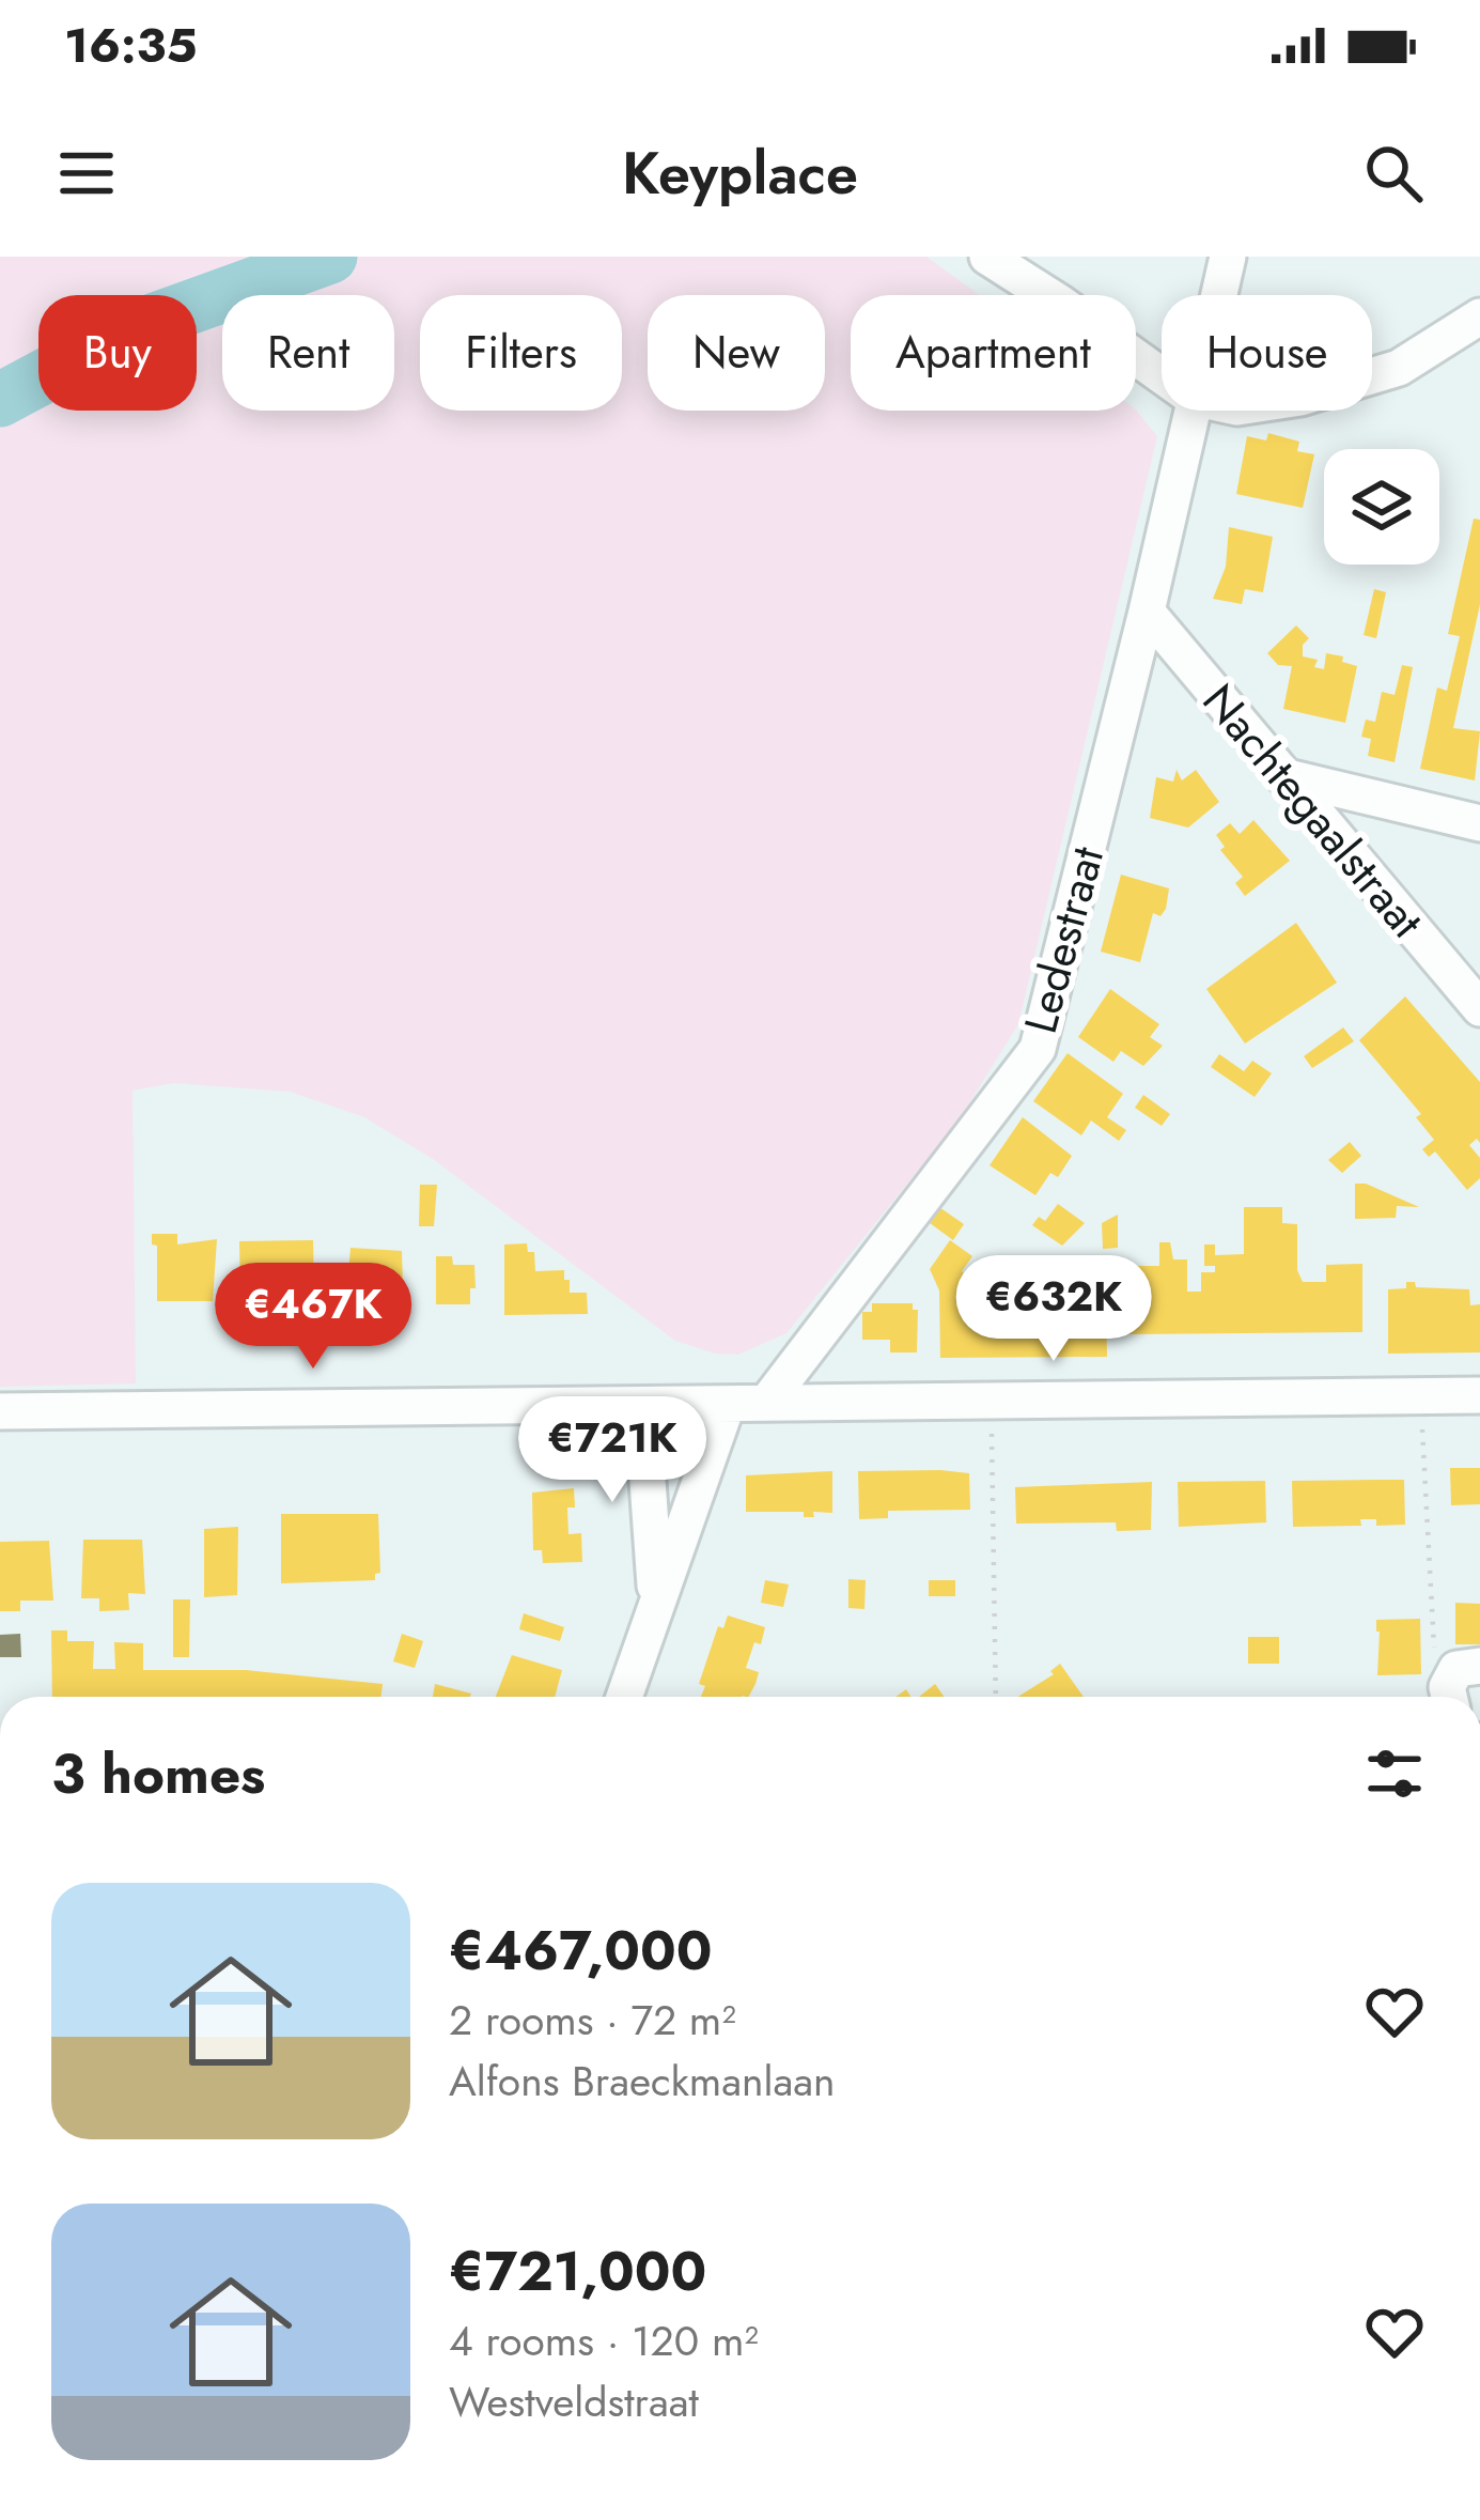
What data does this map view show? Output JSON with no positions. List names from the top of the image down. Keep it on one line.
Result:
{"streets":{"street":["Nachtegaalstraat","Ledestraat"]},"crossings":[["Nachtegaalstraat","Ledestraat"]],"page":{"status":"16:35","header":"Keyplace","chip":["Buy","Rent","Filters","New","Apartment","House"],"price":["€632K","€467K","€721K"],"heading":"3 homes","list":[{"name":"€467,000","note":"2 rooms · 72 m² · Alfons Braeckmanlaan"},{"name":"€721,000","note":"4 rooms · 120 m² · Westveldstraat"}]}}
